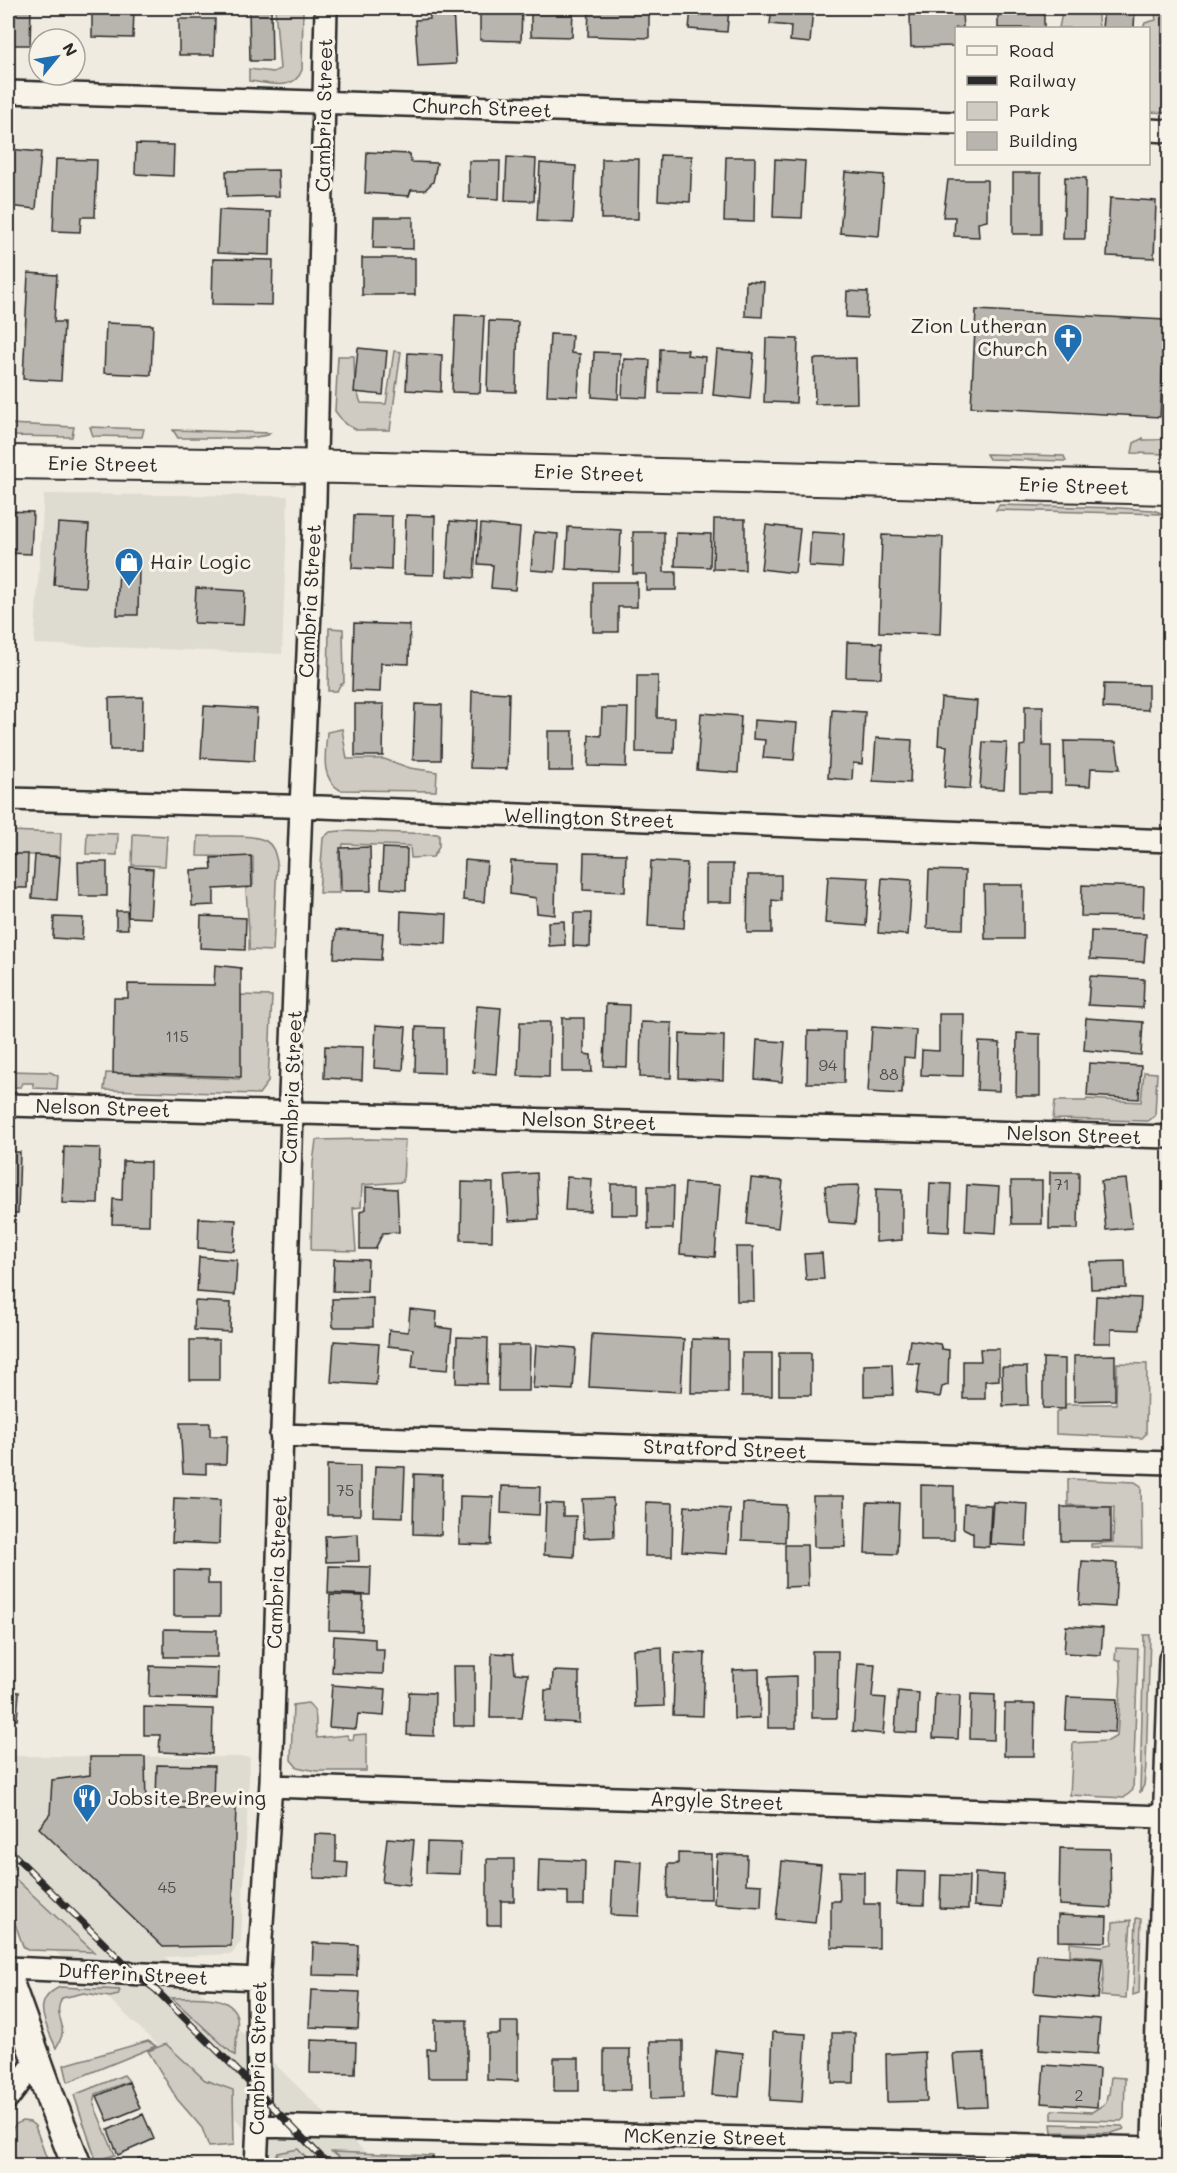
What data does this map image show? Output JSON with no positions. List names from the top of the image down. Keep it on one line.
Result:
{"streets":{"main road":["Erie Street"],"street":["Church Street","Cambria Street","Wellington Street","Nelson Street","Stratford Street","Argyle Street","Dufferin Street","McKenzie Street"]},"crossings":[["Church Street","Cambria Street"],["Cambria Street","Erie Street"],["Cambria Street","Wellington Street"],["Cambria Street","Nelson Street"],["Cambria Street","Stratford Street"],["Cambria Street","Argyle Street"],["Cambria Street","Dufferin Street"],["Cambria Street","McKenzie Street"]],"places":{"church":["Zion Lutheran Church"],"shop":["Hair Logic"],"restaurant":["Jobsite Brewing"]},"house_numbers":["115","94","88","71","75","45","2"],"legend":["Road","Railway","Park","Building"],"north":"top right"}
